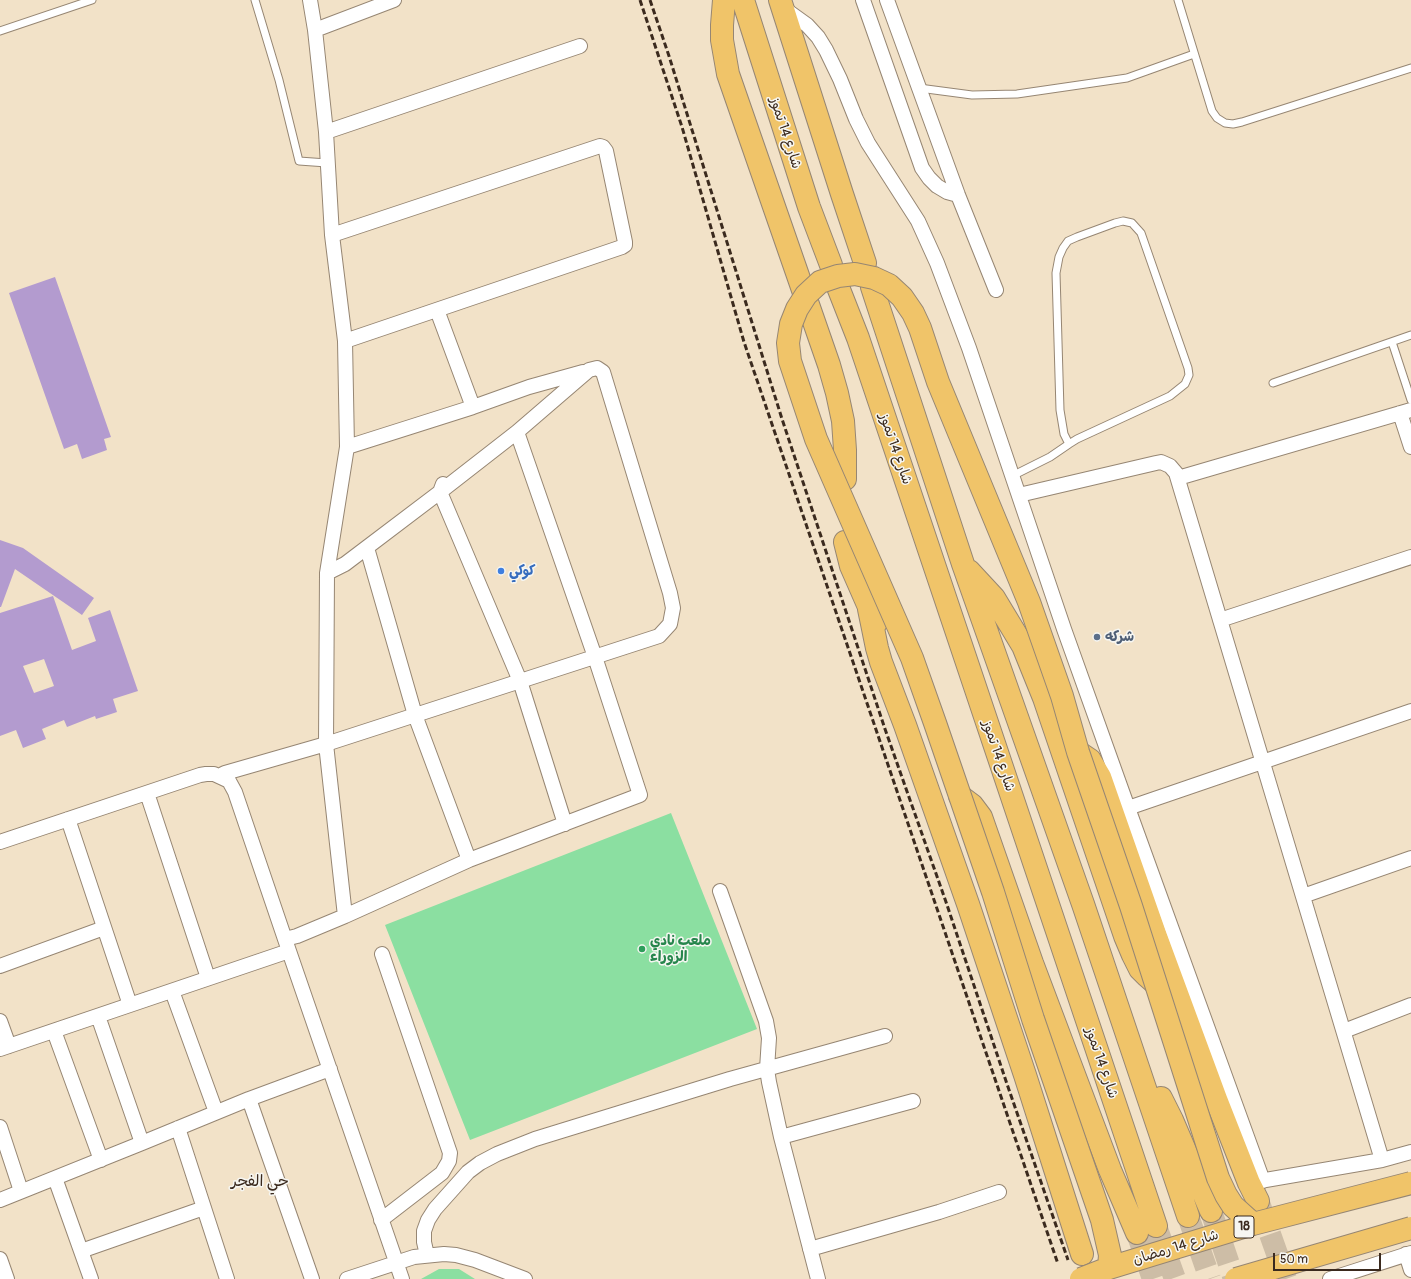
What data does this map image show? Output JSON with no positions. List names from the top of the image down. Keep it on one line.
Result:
{"streets":{"main road":["شارع 14 تموز","18","شارع 14 رمضان"]},"districts":["حي الفجر"],"places":["كوكي","شركه","ملعب نادي الزوراء"],"scale_bar":"50 m"}
